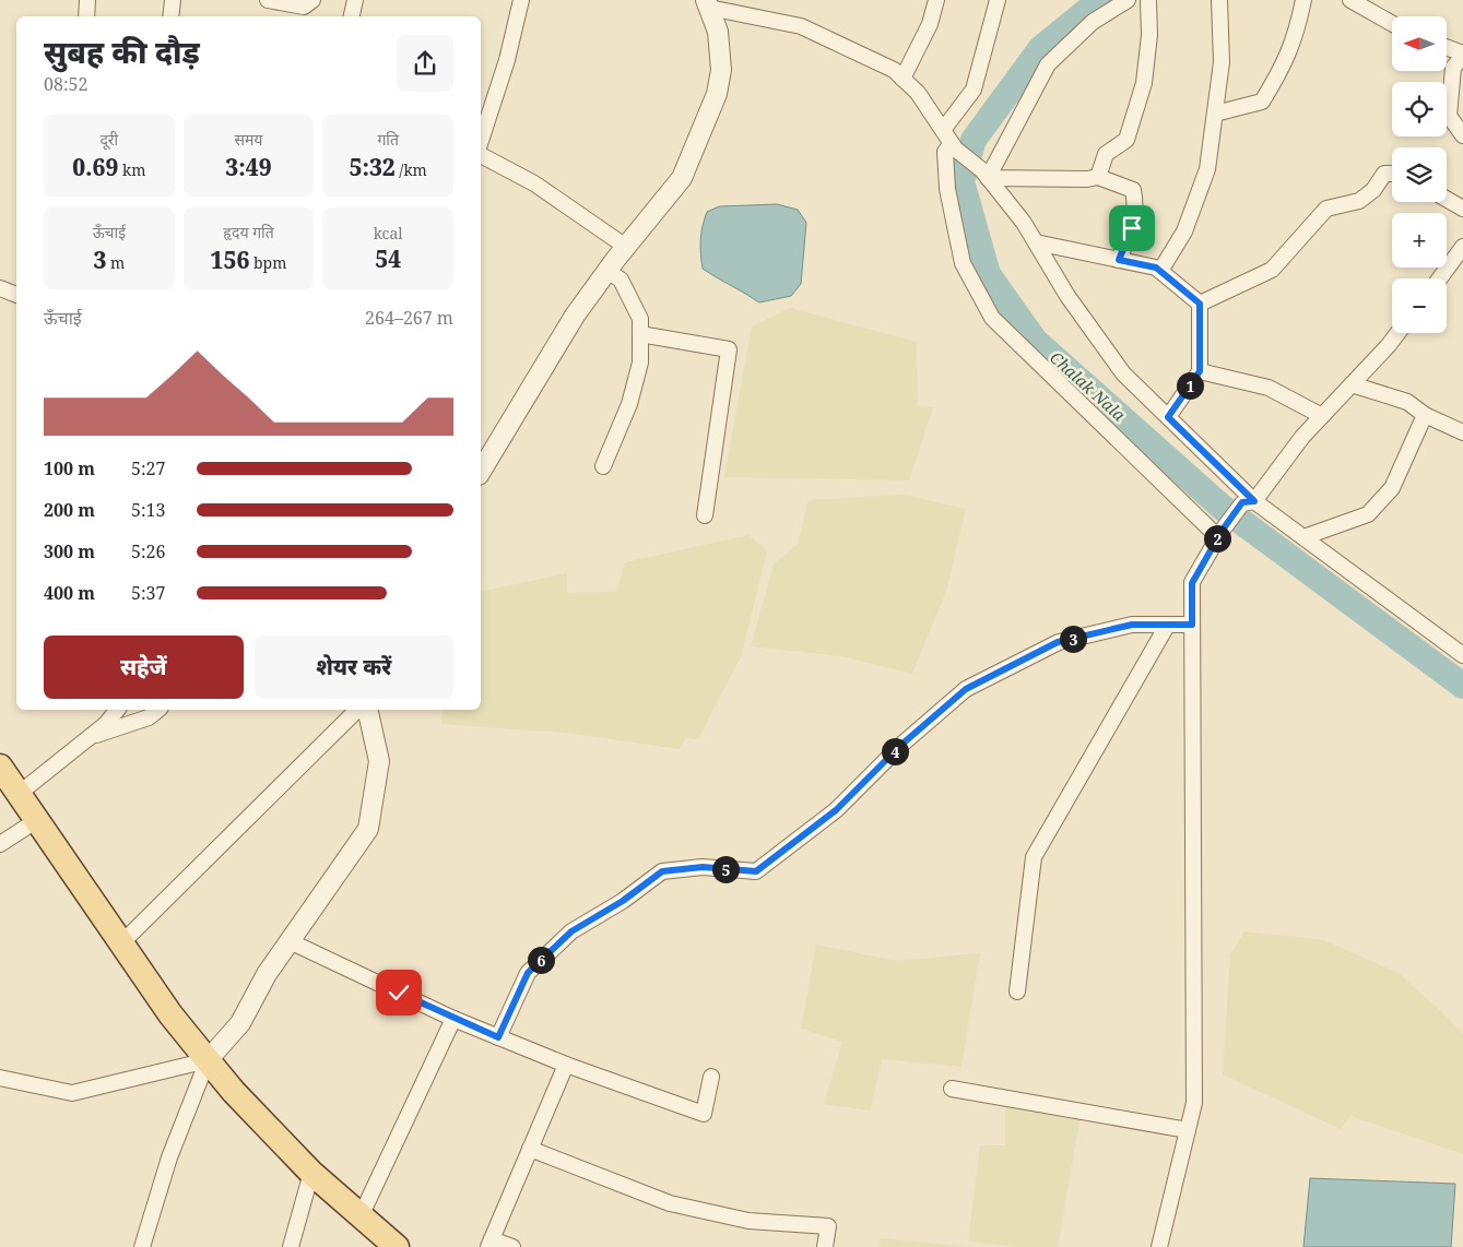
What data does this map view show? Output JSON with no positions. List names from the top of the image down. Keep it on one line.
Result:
{"water":["Chalak Nala"],"north":"left","page":{"map_buttons":["+","−"],"heading":["सुबह की दौड़","08:52"],"stats":[["दूरी","0.69 km"],["समय","3:49"],["गति","5:32 /km"],["ऊँचाई","3 m"],["हृदय गति","156 bpm"],["kcal","54"]],"chart":["ऊँचाई","264–267 m"],"pins":["1","2","3","4","5","6"],"list":[{"name":"100 m","note":"5:27"},{"name":"200 m","note":"5:13"},{"name":"300 m","note":"5:26"},{"name":"400 m","note":"5:37"}],"buttons":["सहेजें","शेयर करें"]}}
